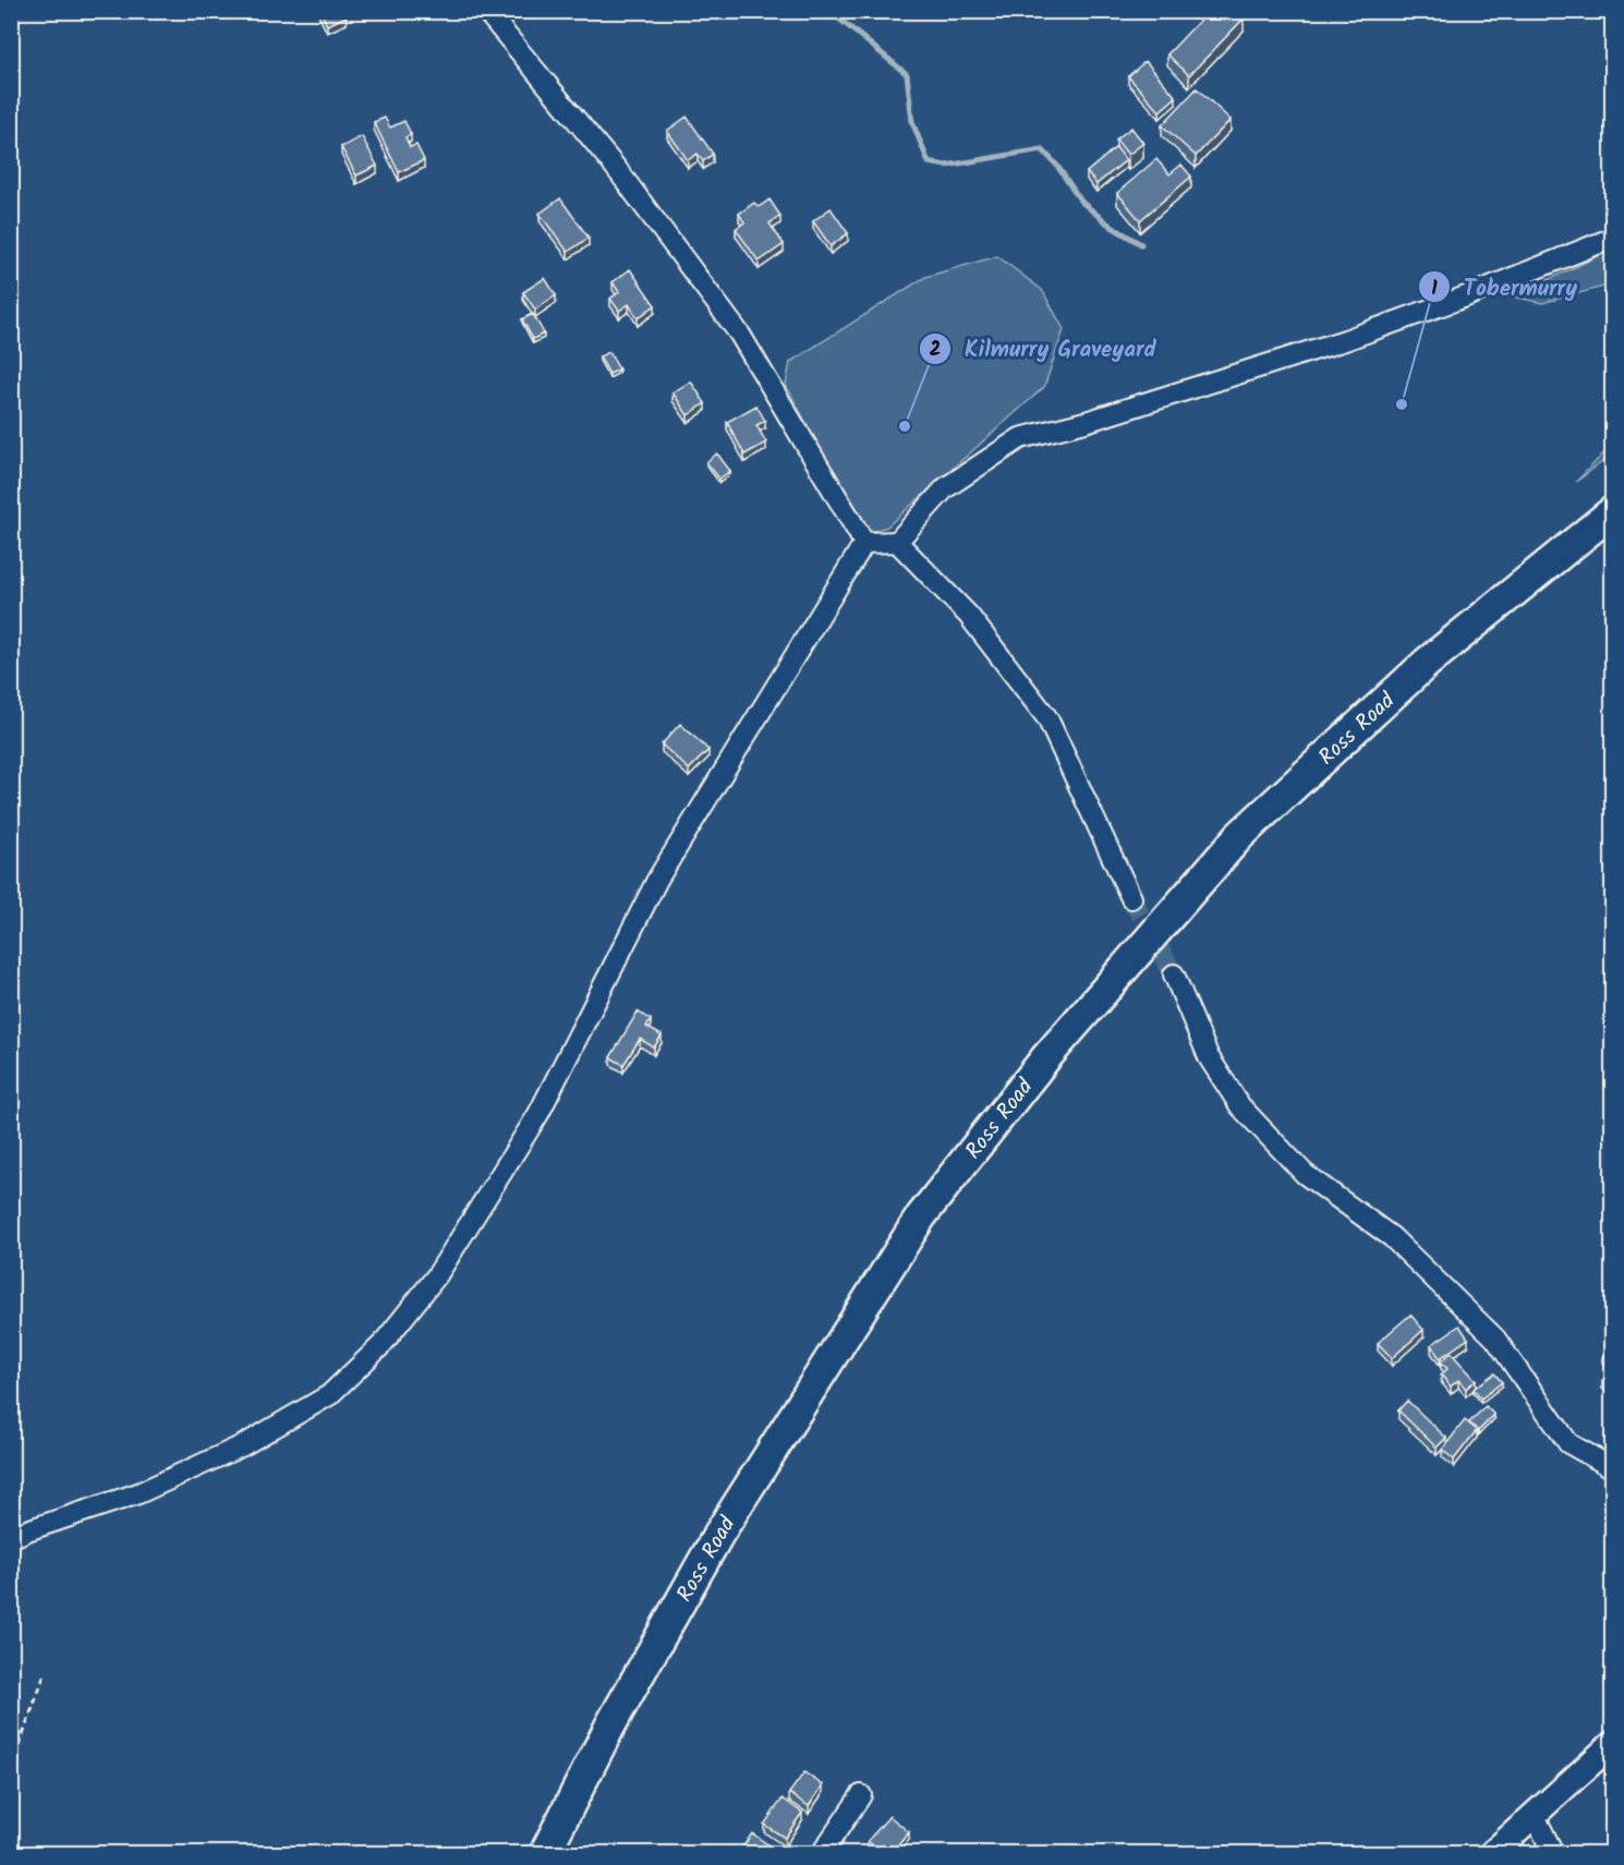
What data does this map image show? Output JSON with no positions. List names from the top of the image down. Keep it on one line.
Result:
{"streets":{"main road":["Ross Road"]},"places":["Tobermurry","Kilmurry Graveyard"]}
